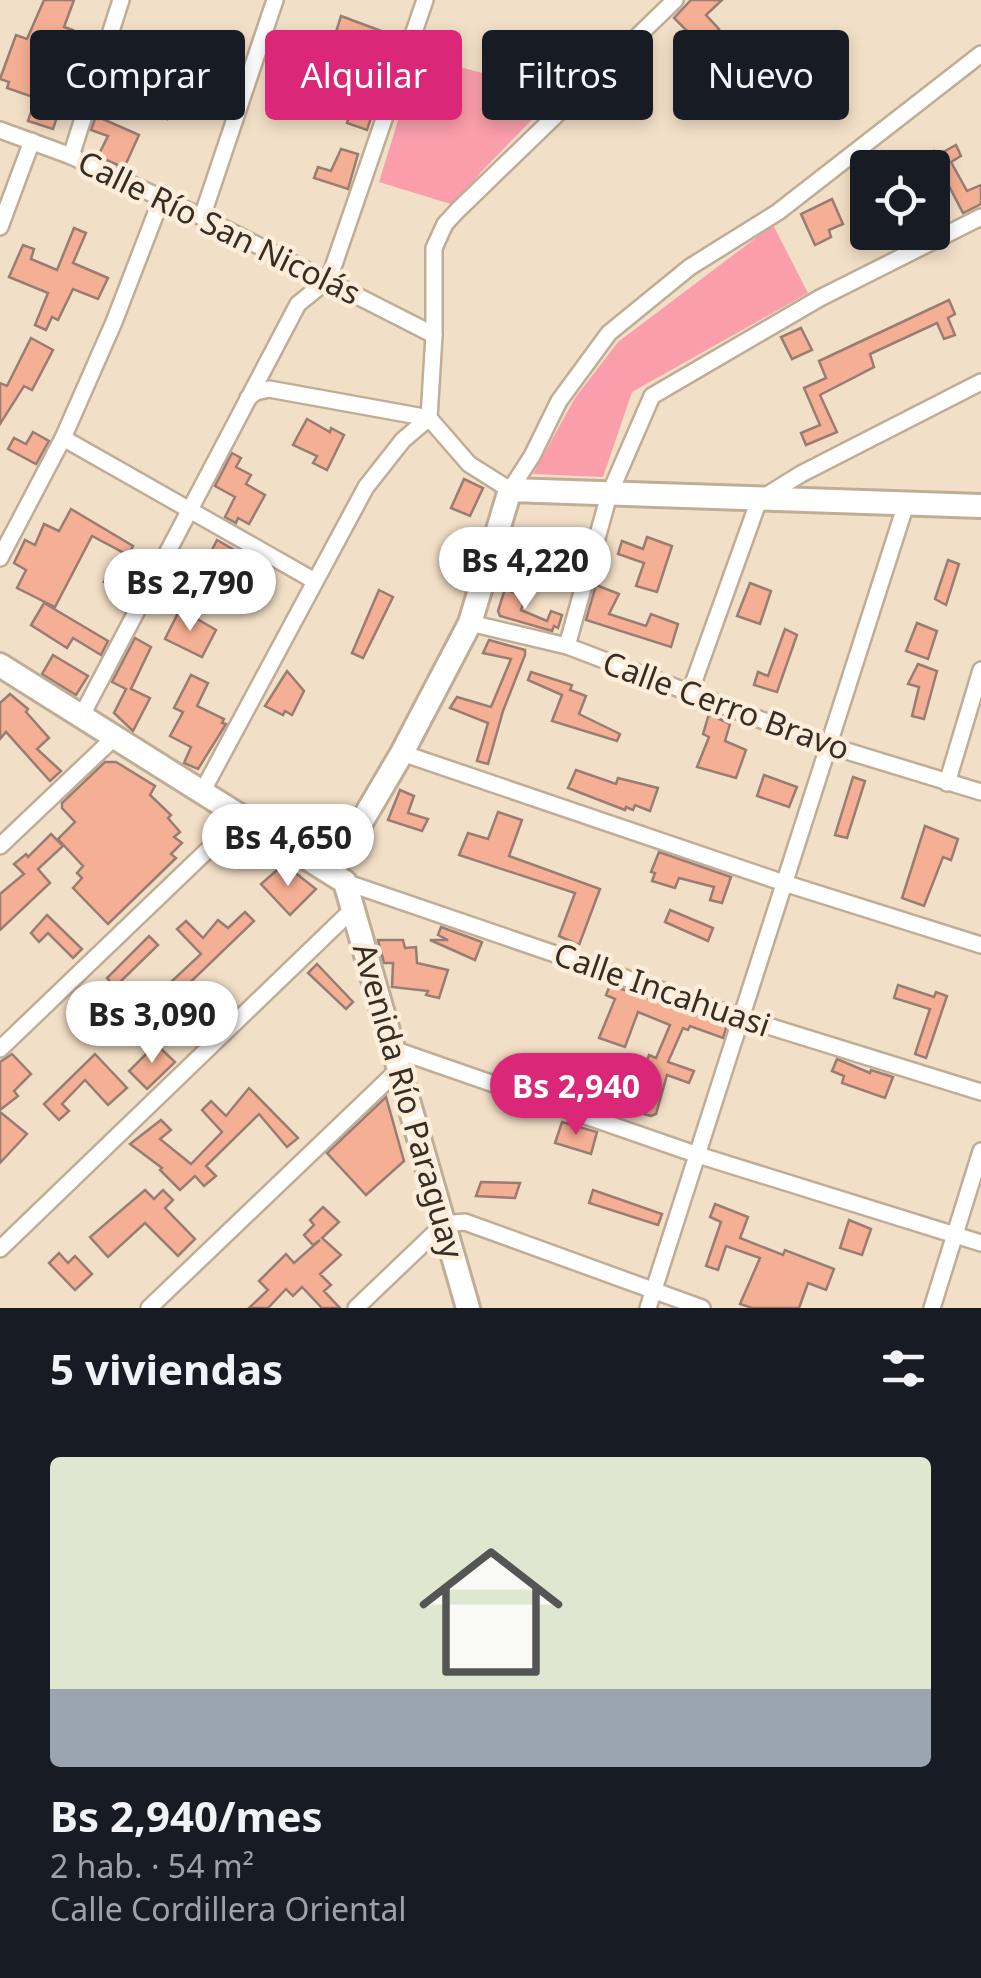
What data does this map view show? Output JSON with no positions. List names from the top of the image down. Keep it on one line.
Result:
{"streets":{"street":["Calle Río San Nicolás","Calle Cerro Bravo","Calle Incahuasi","Avenida Río Paraguay"]},"crossings":[["Calle Incahuasi","Avenida Río Paraguay"]],"page":{"chip":["Comprar","Alquilar","Filtros","Nuevo"],"price":["Bs 4,220","Bs 2,790","Bs 4,650","Bs 3,090","Bs 2,940"],"heading":"5 viviendas","list":[{"name":"Bs 2,940/mes","note":"2 hab. · 54 m² · Calle Cordillera Oriental"}]}}
